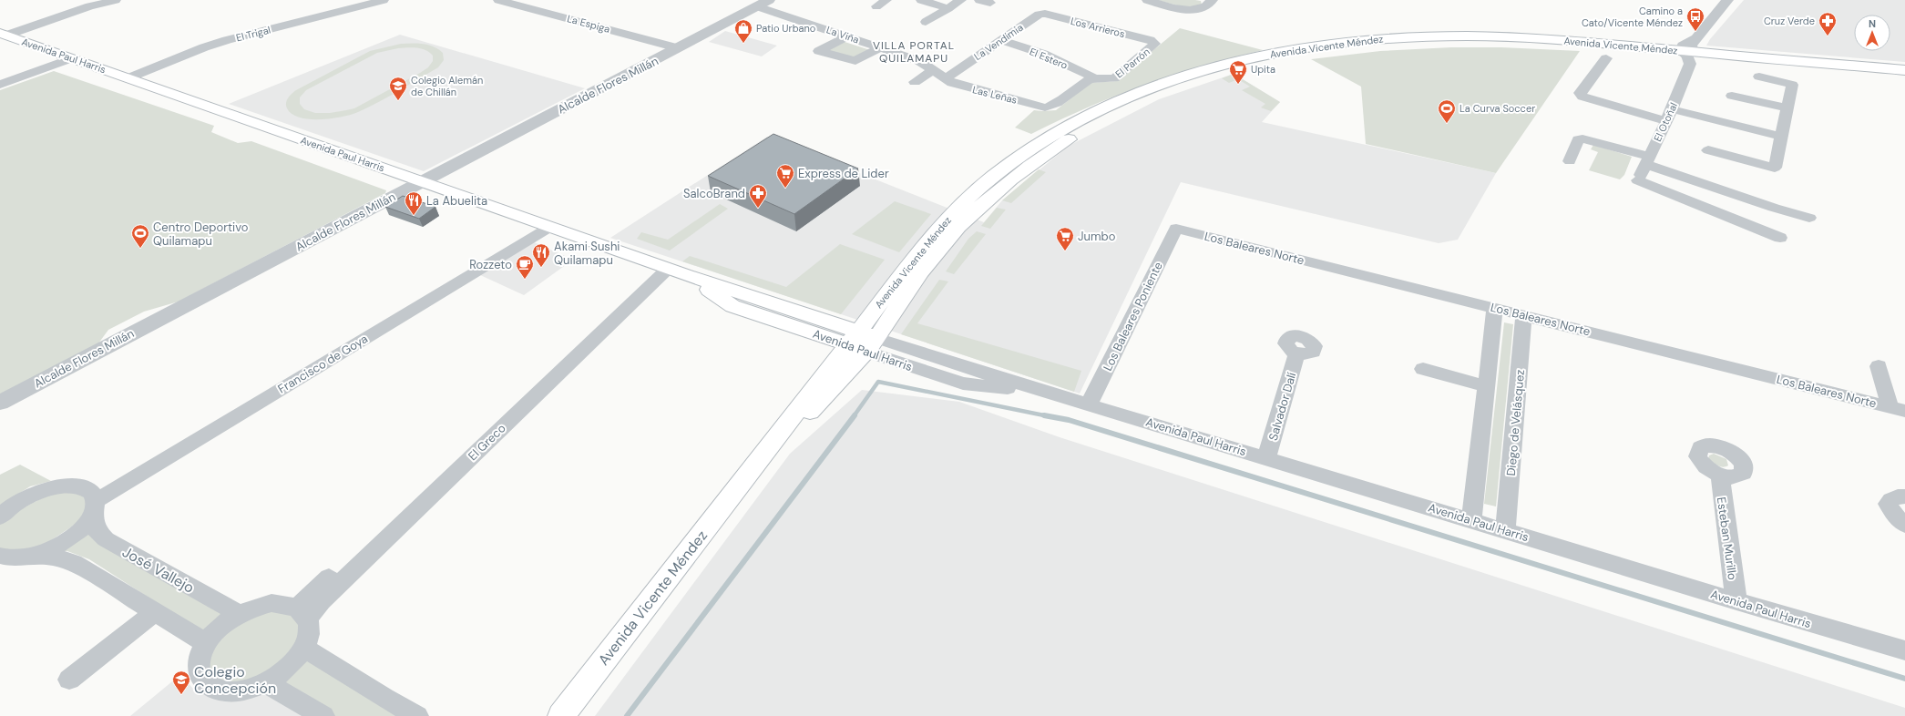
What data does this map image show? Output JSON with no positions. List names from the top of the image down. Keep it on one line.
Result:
{"streets":{"main road":["Avenida Vicente Méndez","Avenida Paul Harris"],"street":["La Espiga","Los Arrieros","El Trigal","La Viña","La Vendimia","El Estero","El Parrón","Alcalde Flores Millán","Las Leñas","El Otoñal","Los Baleares Norte","Los Baleares Poniente","Francisco de Goya","Salvador Dalí","Diego de Velásquez","El Greco","Esteban Murillo","José Vallejo"]},"crossings":[["La Espiga","Alcalde Flores Millán"],["Los Arrieros","La Vendimia"],["Los Arrieros","El Parrón"],["El Trigal","Avenida Paul Harris"],["La Viña","La Vendimia"],["La Viña","Alcalde Flores Millán"],["La Viña","Las Leñas"],["La Vendimia","El Estero"],["La Vendimia","Las Leñas"],["Avenida Vicente Méndez","Avenida Paul Harris"],["Avenida Vicente Méndez","El Otoñal"],["Avenida Paul Harris","Alcalde Flores Millán"],["Avenida Paul Harris","Los Baleares Poniente"],["Avenida Paul Harris","Francisco de Goya"],["Avenida Paul Harris","Salvador Dalí"],["Avenida Paul Harris","Diego de Velásquez"],["Avenida Paul Harris","El Greco"],["Avenida Paul Harris","Esteban Murillo"],["El Estero","El Parrón"],["El Parrón","Las Leñas"],["Los Baleares Norte","Los Baleares Poniente"],["Los Baleares Norte","Diego de Velásquez"],["Francisco de Goya","José Vallejo"],["El Greco","José Vallejo"]],"districts":["VILLA PORTAL QUILAMAPU"],"places":{"bus stop":["Camino a Cato/Vicente Méndez"],"pharmacy":["Cruz Verde","SalcoBrand"],"shop":["Patio Urbano"],"supermarket":["Upita","Express de Lider","Jumbo"],"school or university":["Colegio Alemán de Chillán","Colegio Concepción"],"sports":["La Curva Soccer","Centro Deportivo Quilamapu"],"restaurant":["La Abuelita","Akami Sushi Quilamapu"],"cafe":["Rozzeto"]},"north":"top"}
